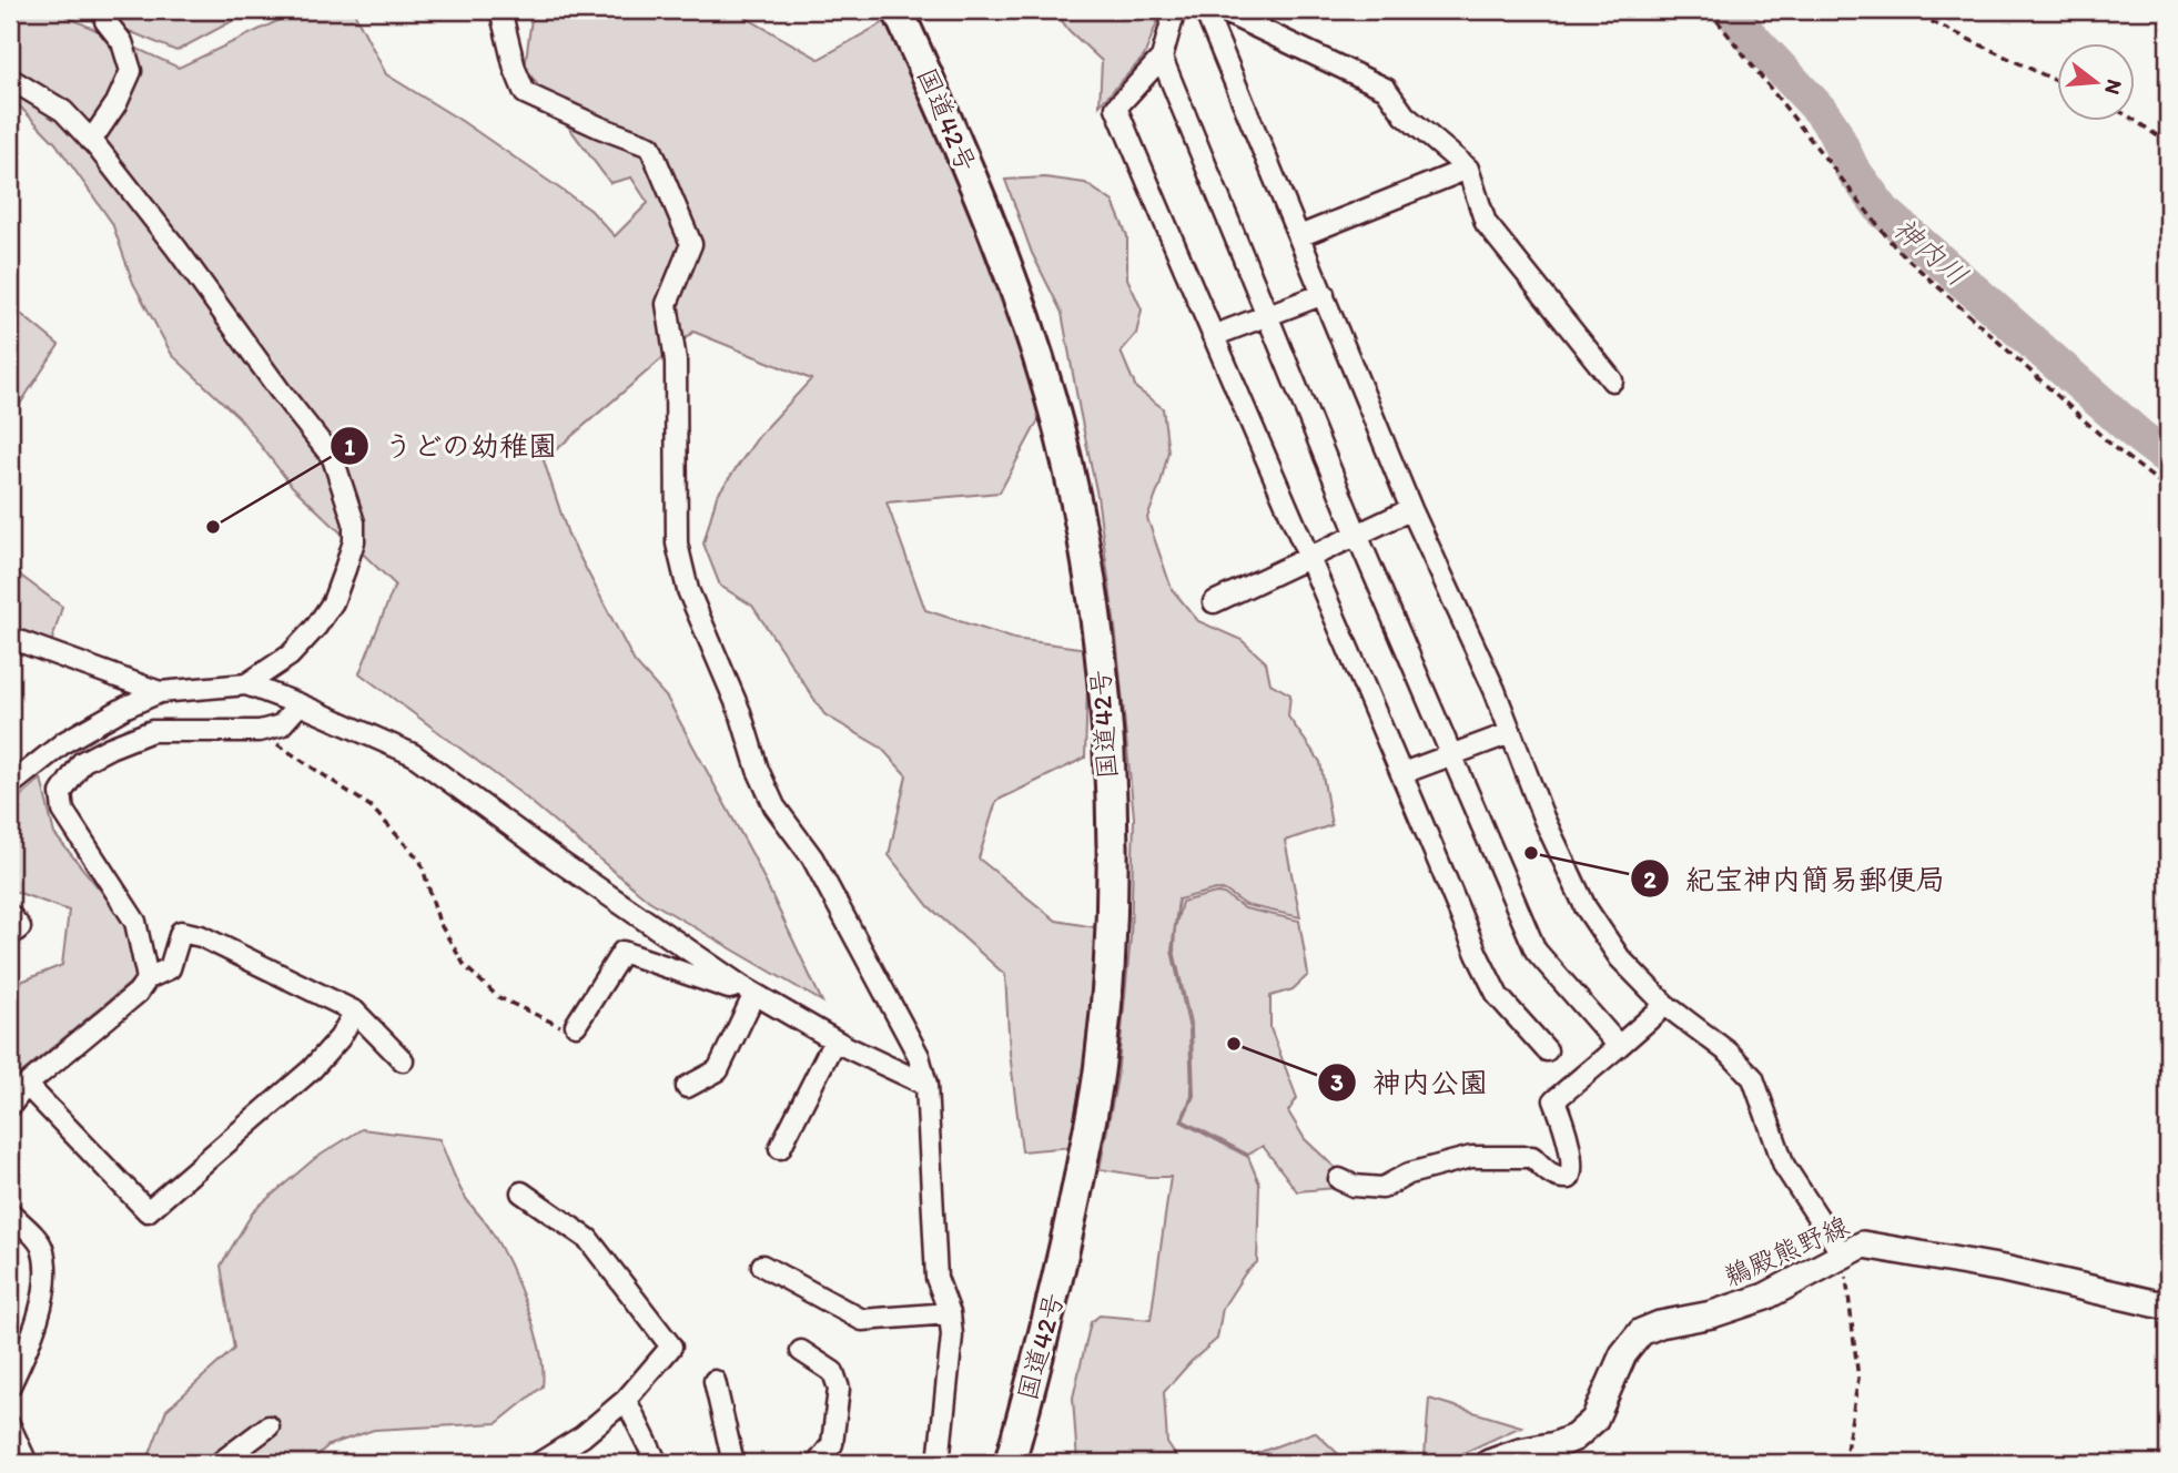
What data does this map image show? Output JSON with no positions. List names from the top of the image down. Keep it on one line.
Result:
{"streets":{"highway":["国道42号"],"main road":["鵜殿熊野線"]},"water":["神内川"],"places":["うどの幼稚園","紀宝神内簡易郵便局","神内公園"],"north":"right"}
